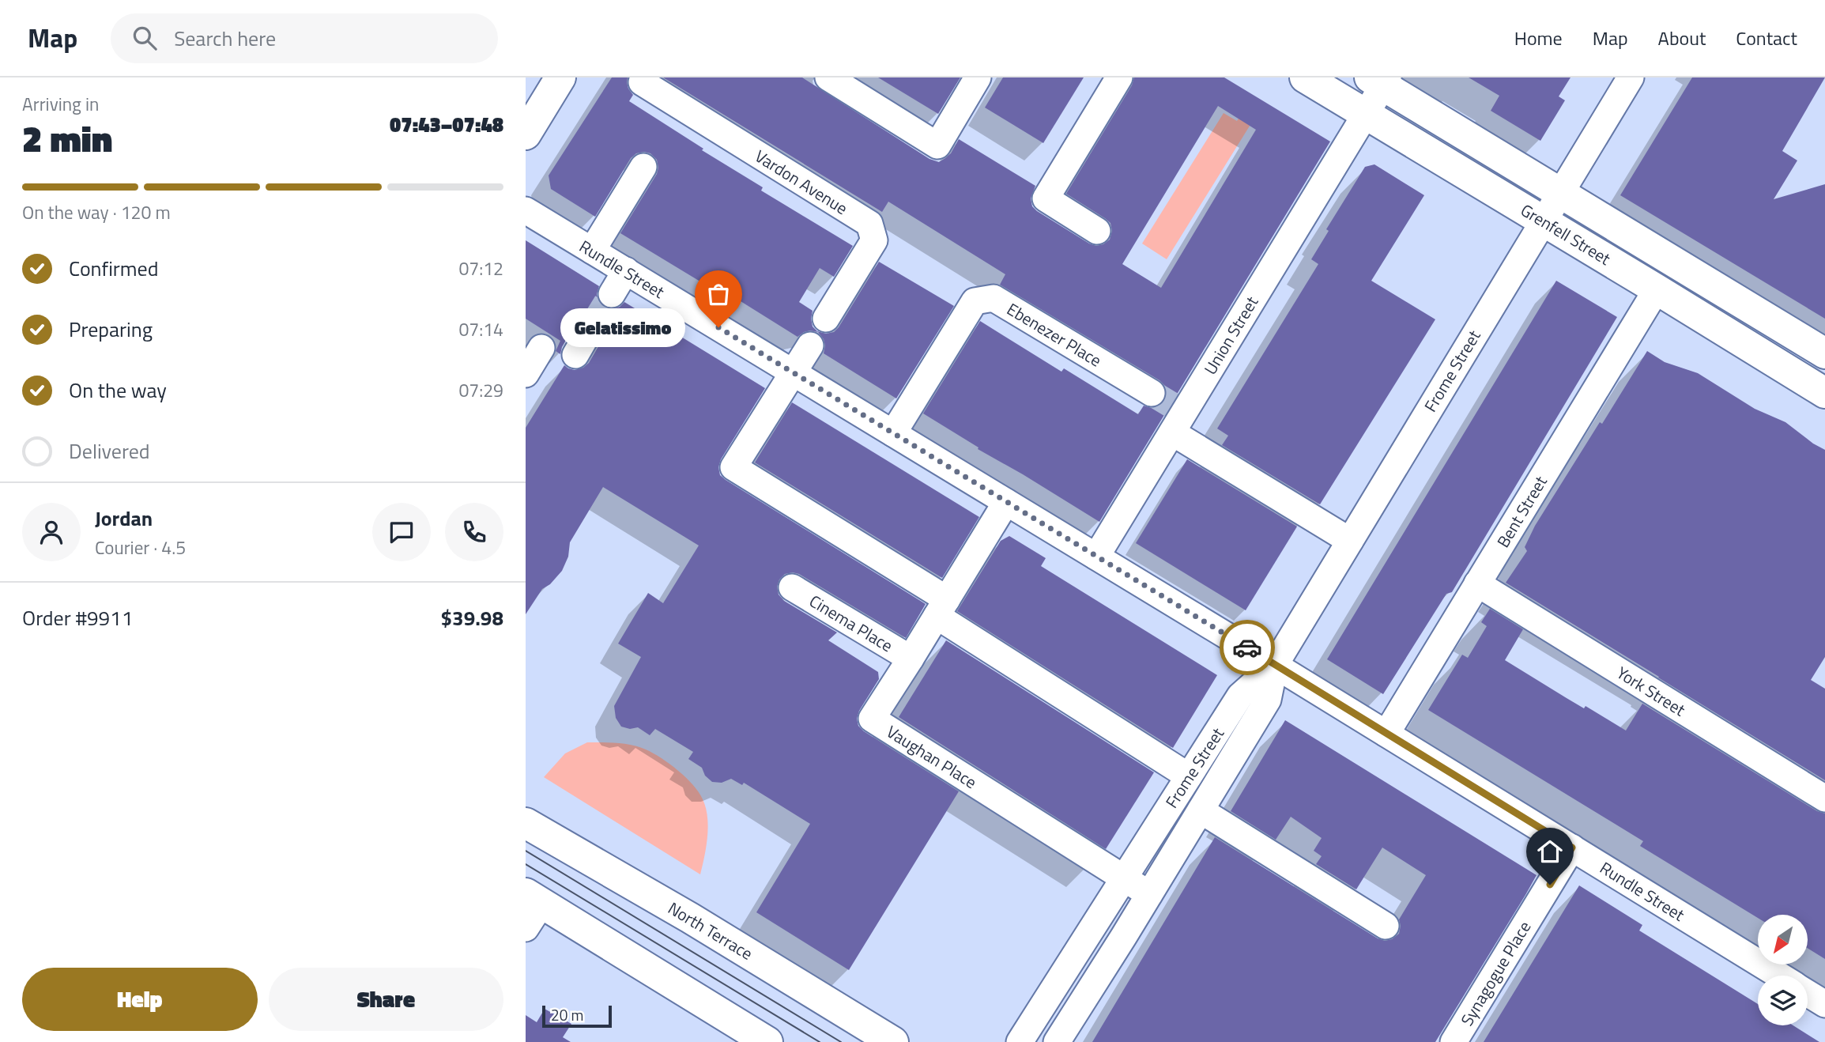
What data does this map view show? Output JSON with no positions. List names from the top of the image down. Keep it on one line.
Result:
{"streets":{"main road":["Grenfell Street","North Terrace"],"street":["Vardon Avenue","Rundle Street","Ebenezer Place","Union Street","Frome Street","Bent Street","Cinema Place","York Street","Vaughan Place","Synagogue Place"]},"crossings":[["Grenfell Street","Union Street"],["Grenfell Street","Frome Street"],["Grenfell Street","Bent Street"],["Rundle Street","Ebenezer Place"],["Rundle Street","Union Street"],["Rundle Street","Frome Street"],["Rundle Street","Bent Street"],["Rundle Street","Vaughan Place"],["Rundle Street","Synagogue Place"],["Frome Street","Vaughan Place"],["Bent Street","York Street"],["Cinema Place","Vaughan Place"]],"places":["Gelatissimo"],"scale_bar":"20 m","north":"bottom left","page":{"header":"Map","search":"Search here","nav":["Home","Map","About","Contact"],"heading":["2 min","Arriving in","07:43–07:48"],"panel":["Jordan","Courier · 4.5","Order #9911","$39.98"],"bar":"On the way · 120 m","list":[["Confirmed","07:12"],["Preparing","07:14"],["On the way","07:29"],"Delivered"],"bubble":"Gelatissimo","buttons":["Help","Share"],"scale":"20 m"}}
